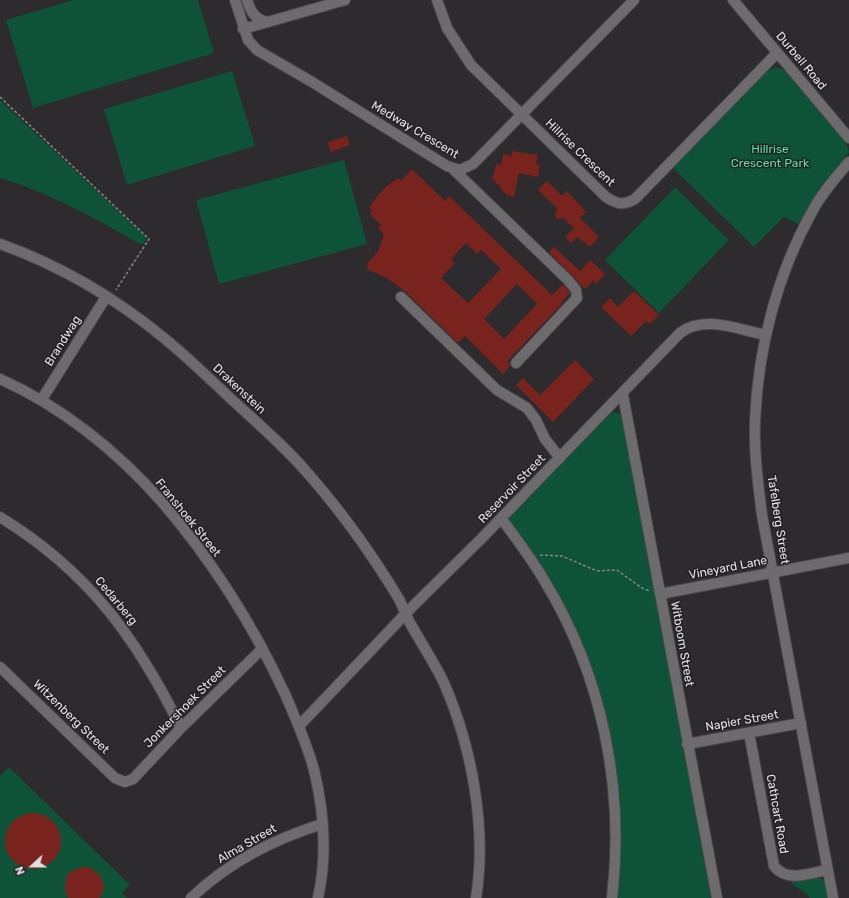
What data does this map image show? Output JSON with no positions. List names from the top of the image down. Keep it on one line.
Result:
{"streets":{"street":["Durbell Road","Medway Crescent","Hillrise Crescent","Brandwag","Drakenstein","Reservoir Street","Franshoek Street","Tafelberg Street","Vineyard Lane","Cedarberg","Witboom Street","Jonkershoek Street","Witzenberg Street","Napier Street","Cathcart Road","Alma Street"]},"crossings":[["Durbell Road","Hillrise Crescent"],["Medway Crescent","Hillrise Crescent"],["Brandwag","Drakenstein"],["Brandwag","Franshoek Street"],["Drakenstein","Reservoir Street"],["Reservoir Street","Franshoek Street"],["Reservoir Street","Tafelberg Street"],["Reservoir Street","Witboom Street"],["Franshoek Street","Jonkershoek Street"],["Franshoek Street","Alma Street"],["Tafelberg Street","Vineyard Lane"],["Tafelberg Street","Napier Street"],["Tafelberg Street","Cathcart Road"],["Vineyard Lane","Witboom Street"],["Cedarberg","Jonkershoek Street"],["Witboom Street","Napier Street"],["Jonkershoek Street","Witzenberg Street"],["Napier Street","Cathcart Road"]],"parks":["Hillrise Crescent Park"],"north":"left"}
